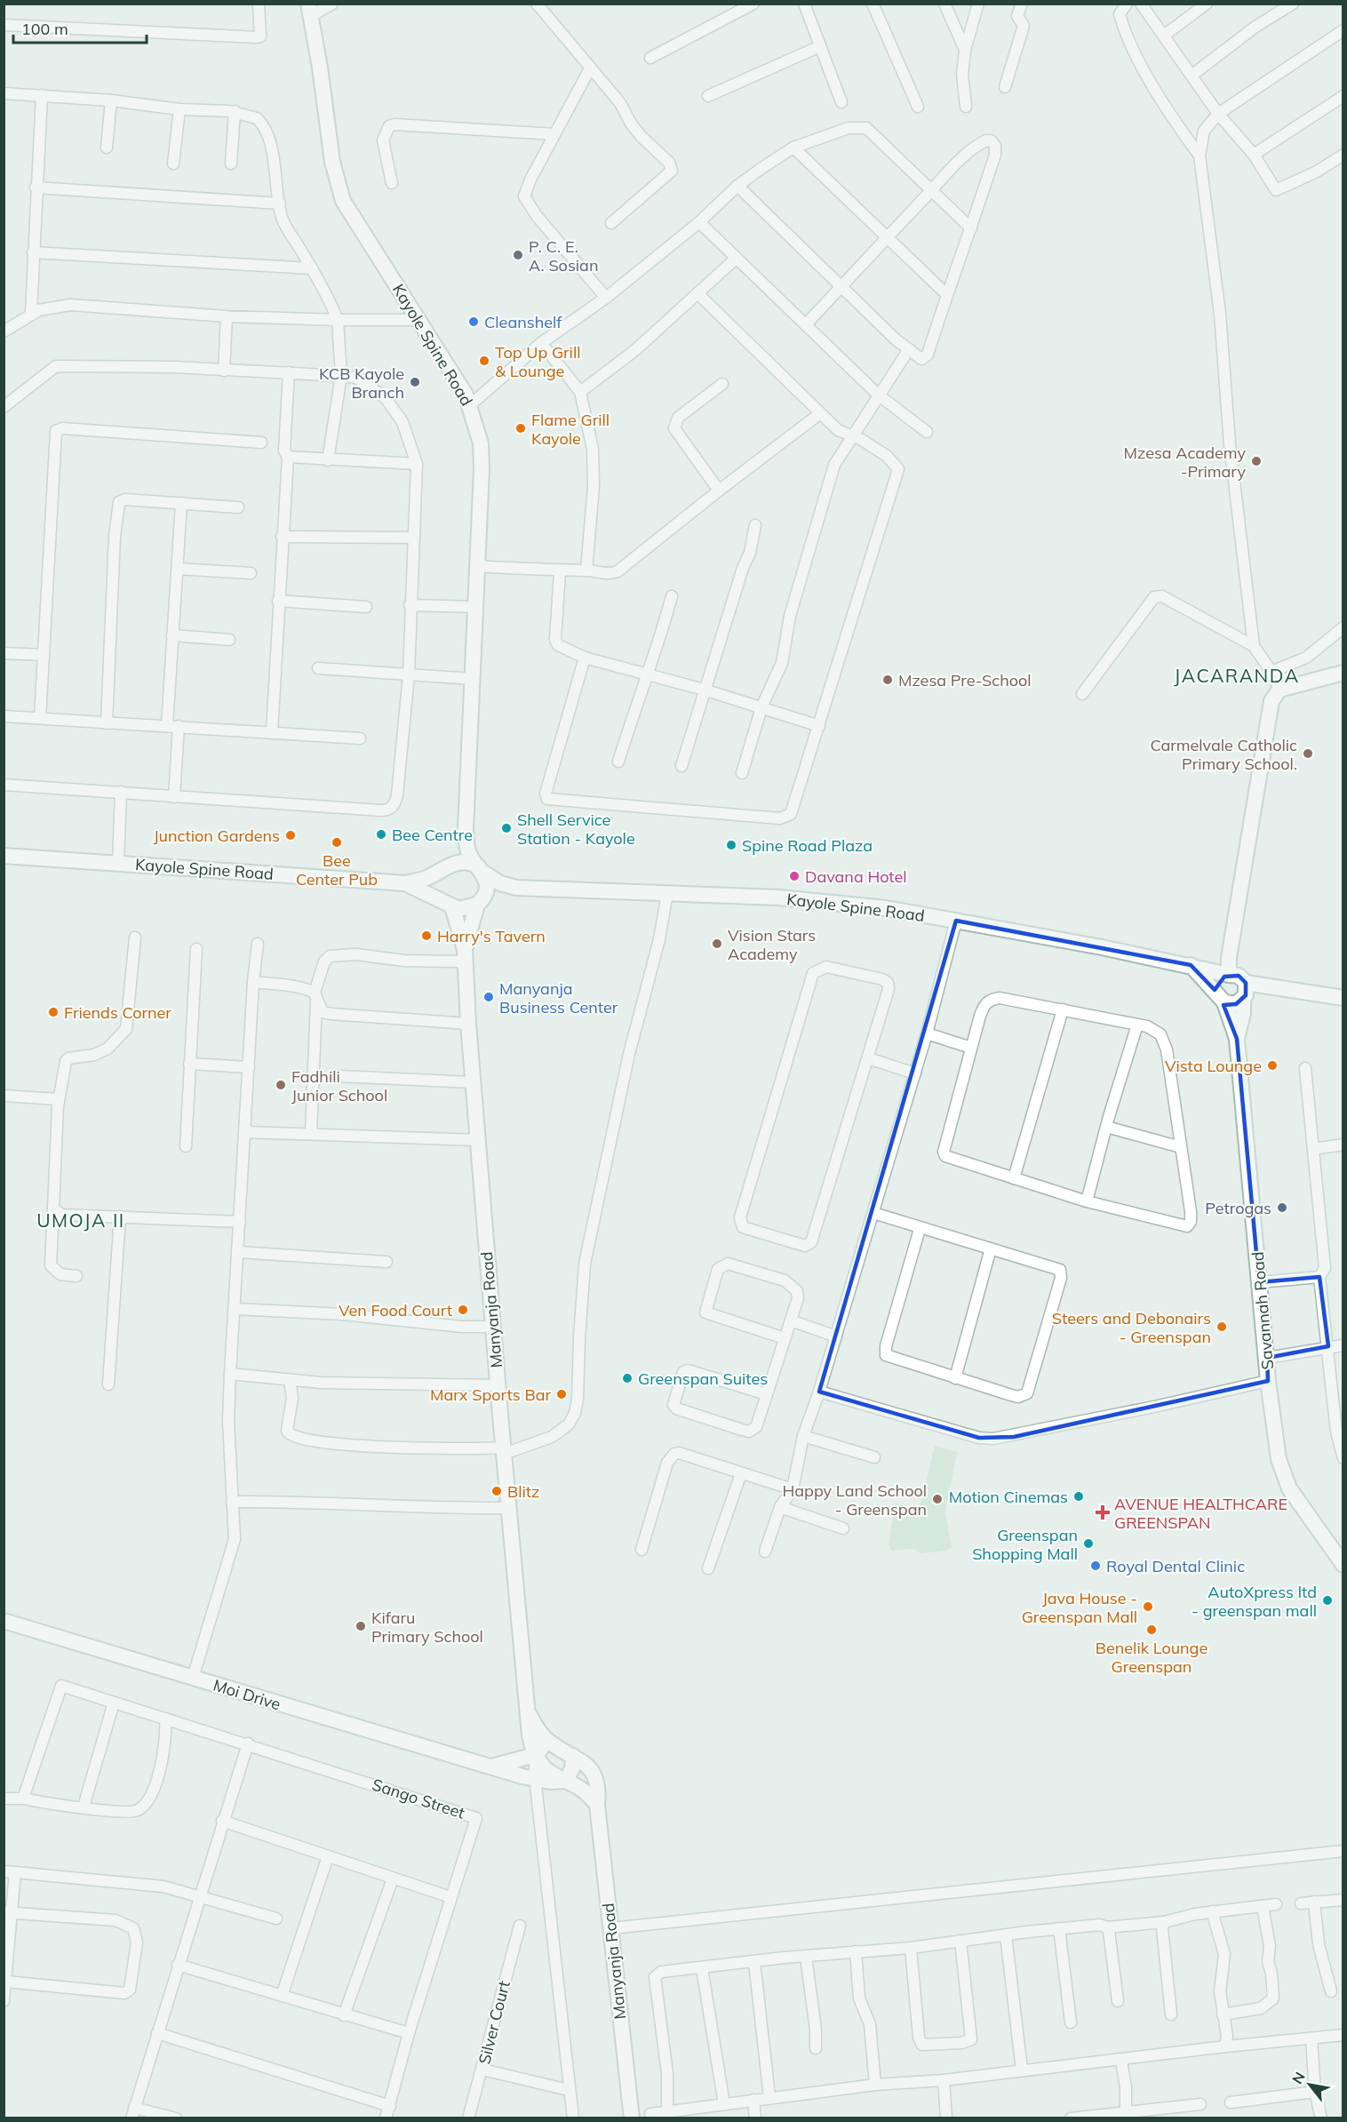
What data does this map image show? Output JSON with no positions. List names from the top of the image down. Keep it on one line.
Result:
{"streets":{"main road":["Kayole Spine Road","Manyanja Road","Savannah Road","Moi Drive"],"street":["Sango Street","Silver Court"]},"crossings":[["Kayole Spine Road","Savannah Road"],["Manyanja Road","Moi Drive"]],"districts":["JACARANDA","UMOJA II"],"places":{"other":["P. C. E. A. Sosian","Cleanshelf","Top Up Grill & Lounge","KCB Kayole Branch","Flame Grill Kayole","Mzesa Academy -Primary","Mzesa Pre-School","Carmelvale Catholic Primary School.","Shell Service Station - Kayole","Bee Centre","Junction Gardens","Bee Center Pub","Spine Road Plaza","Davana Hotel","Harry's Tavern","Vision Stars Academy","Manyanja Business Center","Friends Corner","Vista Lounge","Fadhili Junior School","Petrogas","Ven Food Court","Steers and Debonairs - Greenspan","Greenspan Suites","Marx Sports Bar","Blitz","Motion Cinemas","Happy Land School - Greenspan","Greenspan Shopping Mall","Royal Dental Clinic","AutoXpress ltd - greenspan mall","Java House - Greenspan Mall","Kifaru Primary School","Benelik Lounge Greenspan"],"health":["AVENUE HEALTHCARE GREENSPAN"]},"scale_bar":"100 m","north":"top left"}
